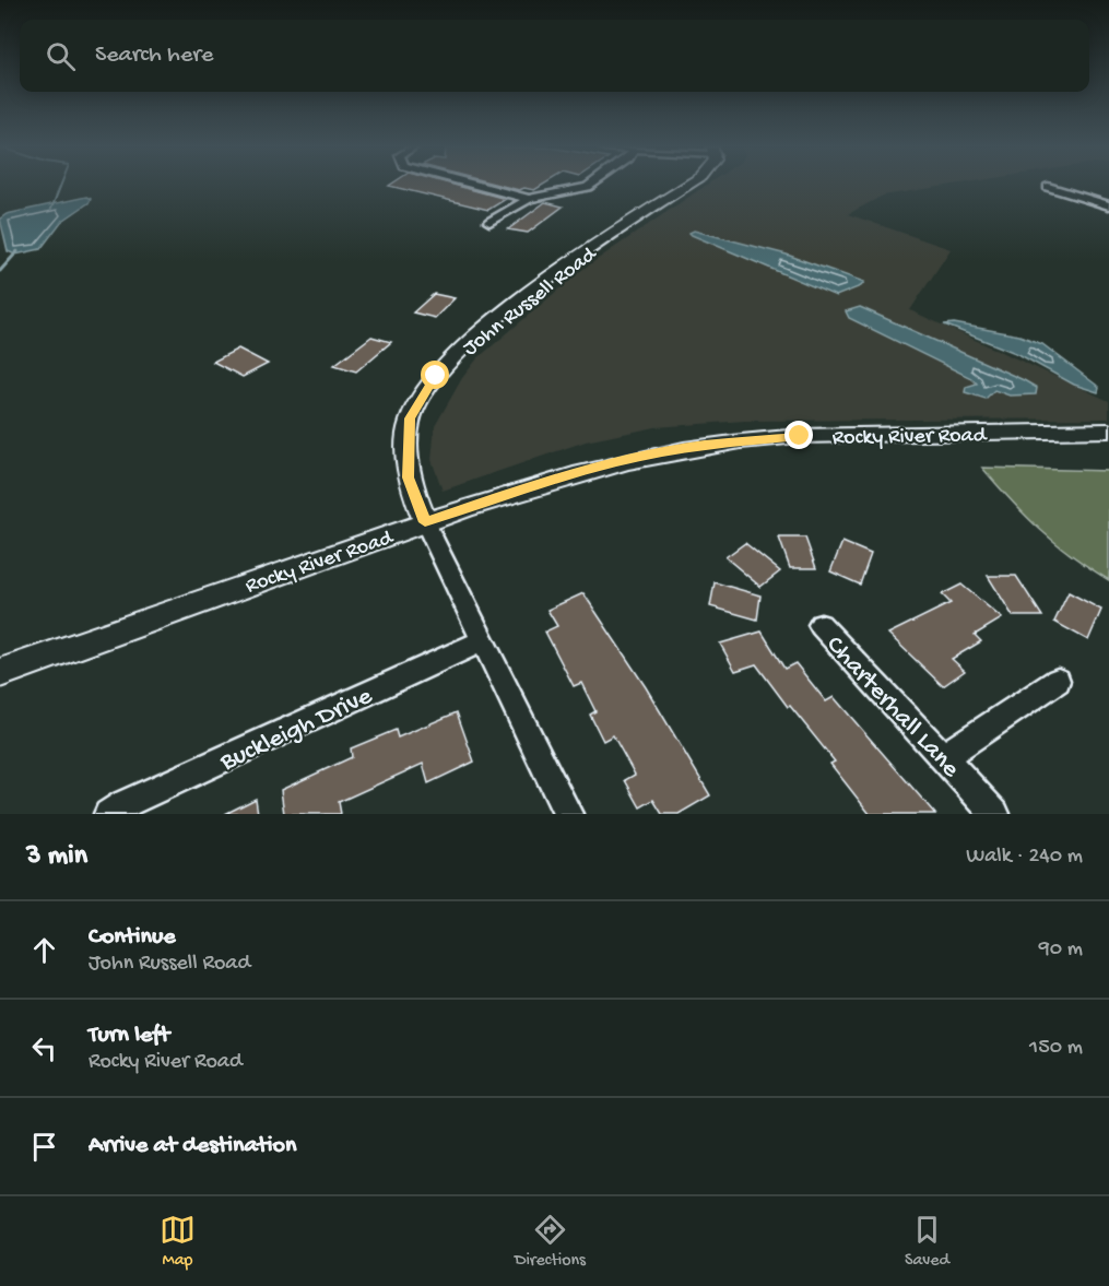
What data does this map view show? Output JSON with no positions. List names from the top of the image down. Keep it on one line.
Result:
{"streets":{"street":["John Russell Road","Rocky River Road","Charterhall Lane","Buckleigh Drive"]},"crossings":[["John Russell Road","Rocky River Road"],["John Russell Road","Buckleigh Drive"]],"page":{"search":"Search here","heading":["3 min","Walk · 240 m"],"list":[["Continue","John Russell Road","90 m"],["Turn left","Rocky River Road","150 m"],"Arrive at destination"],"nav":["Map","Directions","Saved"]}}
